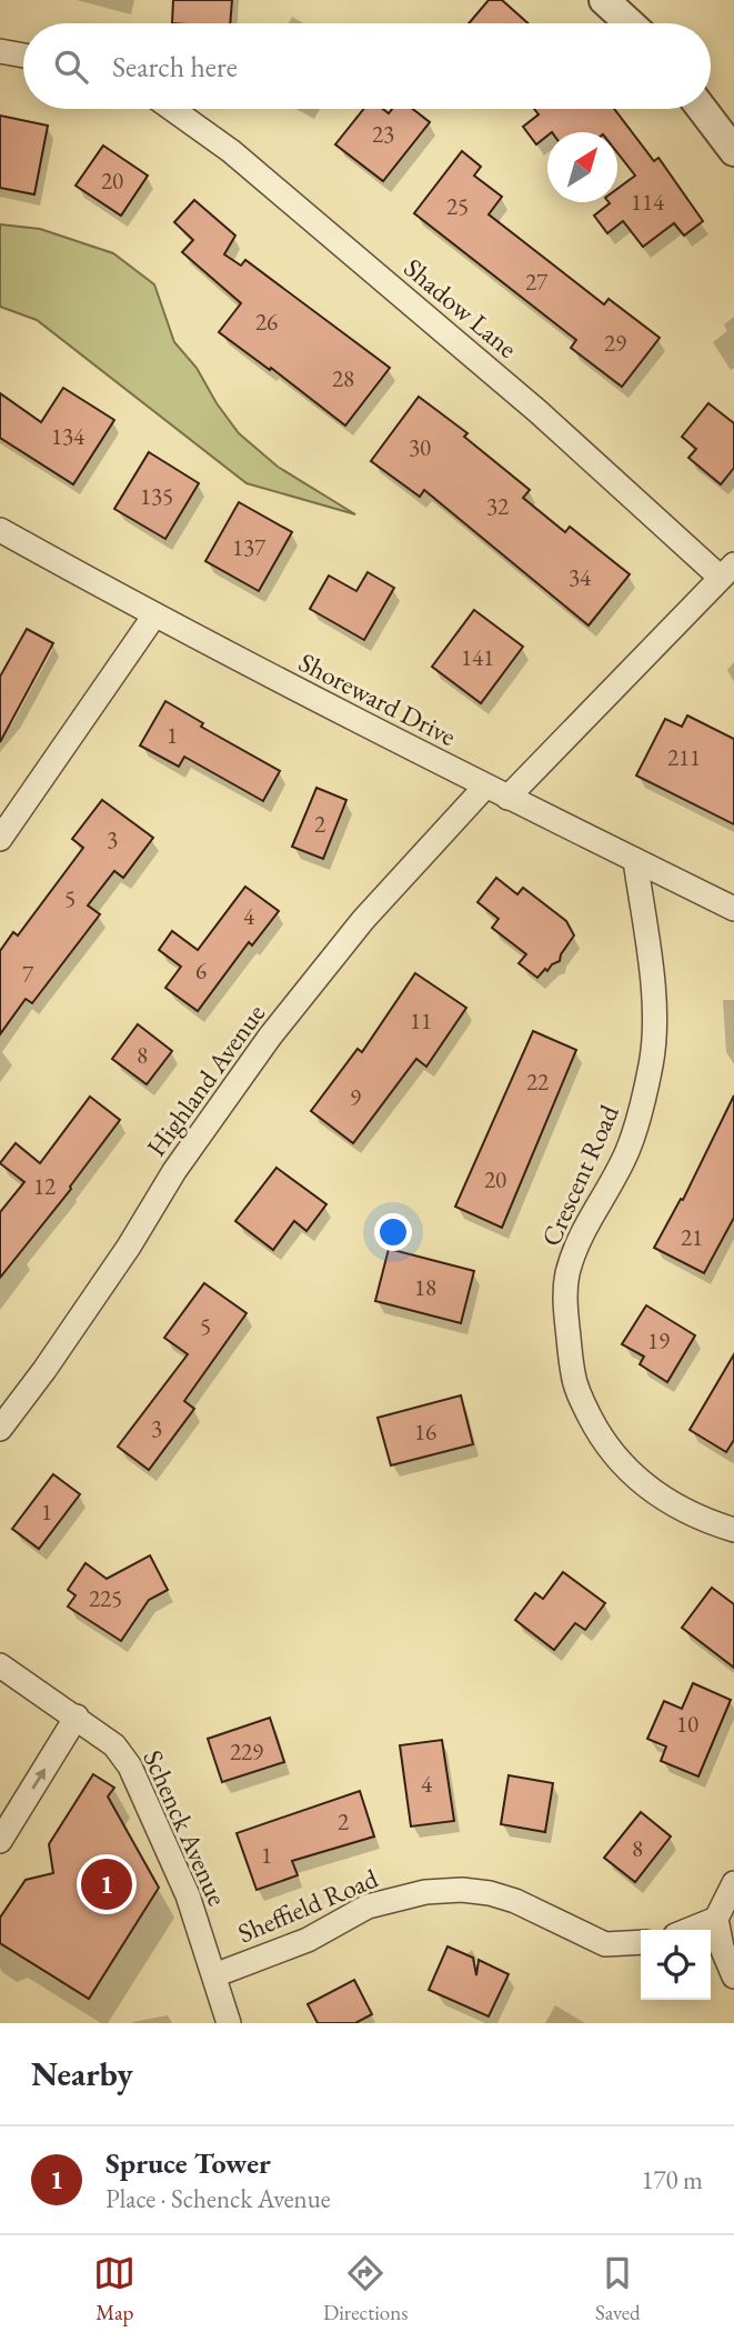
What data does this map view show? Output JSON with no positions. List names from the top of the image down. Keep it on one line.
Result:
{"streets":{"street":["Shadow Lane","Shoreward Drive","Highland Avenue","Crescent Road","Schenck Avenue","Sheffield Road"]},"crossings":[["Shoreward Drive","Highland Avenue"],["Shoreward Drive","Crescent Road"],["Schenck Avenue","Sheffield Road"]],"house_numbers":["23","20","114","25","27","26","29","28","134","30","135","32","137","34","141","1","211","2","3","5","4","6","7","11","8","22","9","20","12","21","18","5","19","3","16","1","225","10","229","4","2","8","1"],"north":"top right","page":{"search":"Search here","pins":"1","heading":"Nearby","list":[{"mark":"1","name":"Spruce Tower","note":"Place · Schenck Avenue","value":"170 m"}],"nav":["Map","Directions","Saved"]}}
